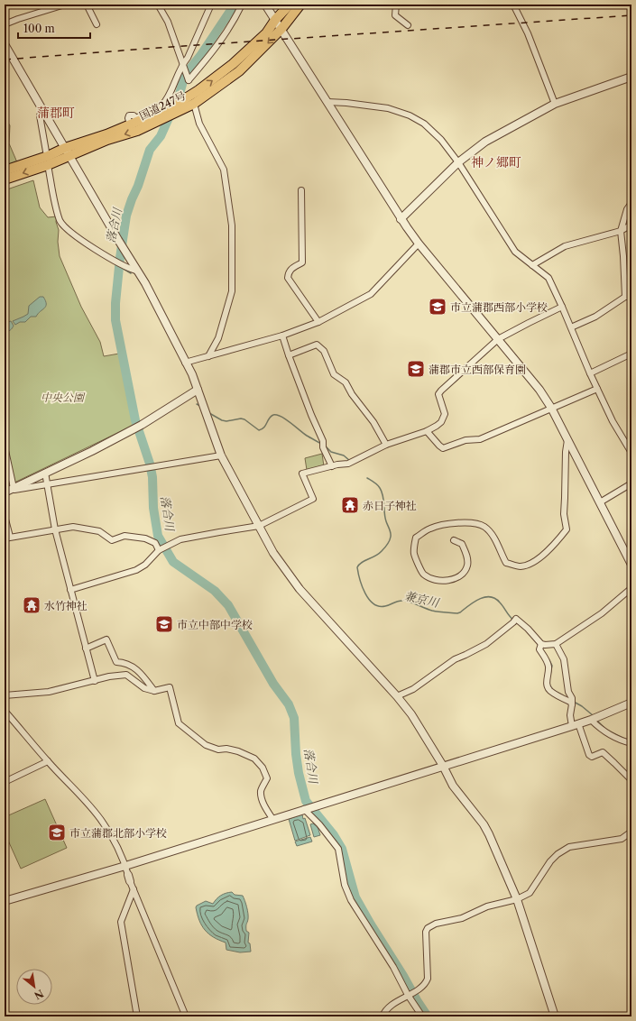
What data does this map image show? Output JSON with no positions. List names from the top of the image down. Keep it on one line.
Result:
{"streets":{"highway":["国道247号"]},"districts":["蒲郡町","神ノ郷町"],"water":["落合川","兼京川"],"parks":["中央公園"],"places":{"school or university":["市立蒲郡西部小学校","蒲郡市立西部保育園","市立中部中学校","市立蒲郡北部小学校"],"temple":["赤日子神社","水竹神社"]},"scale_bar":"100 m","north":"bottom right"}
